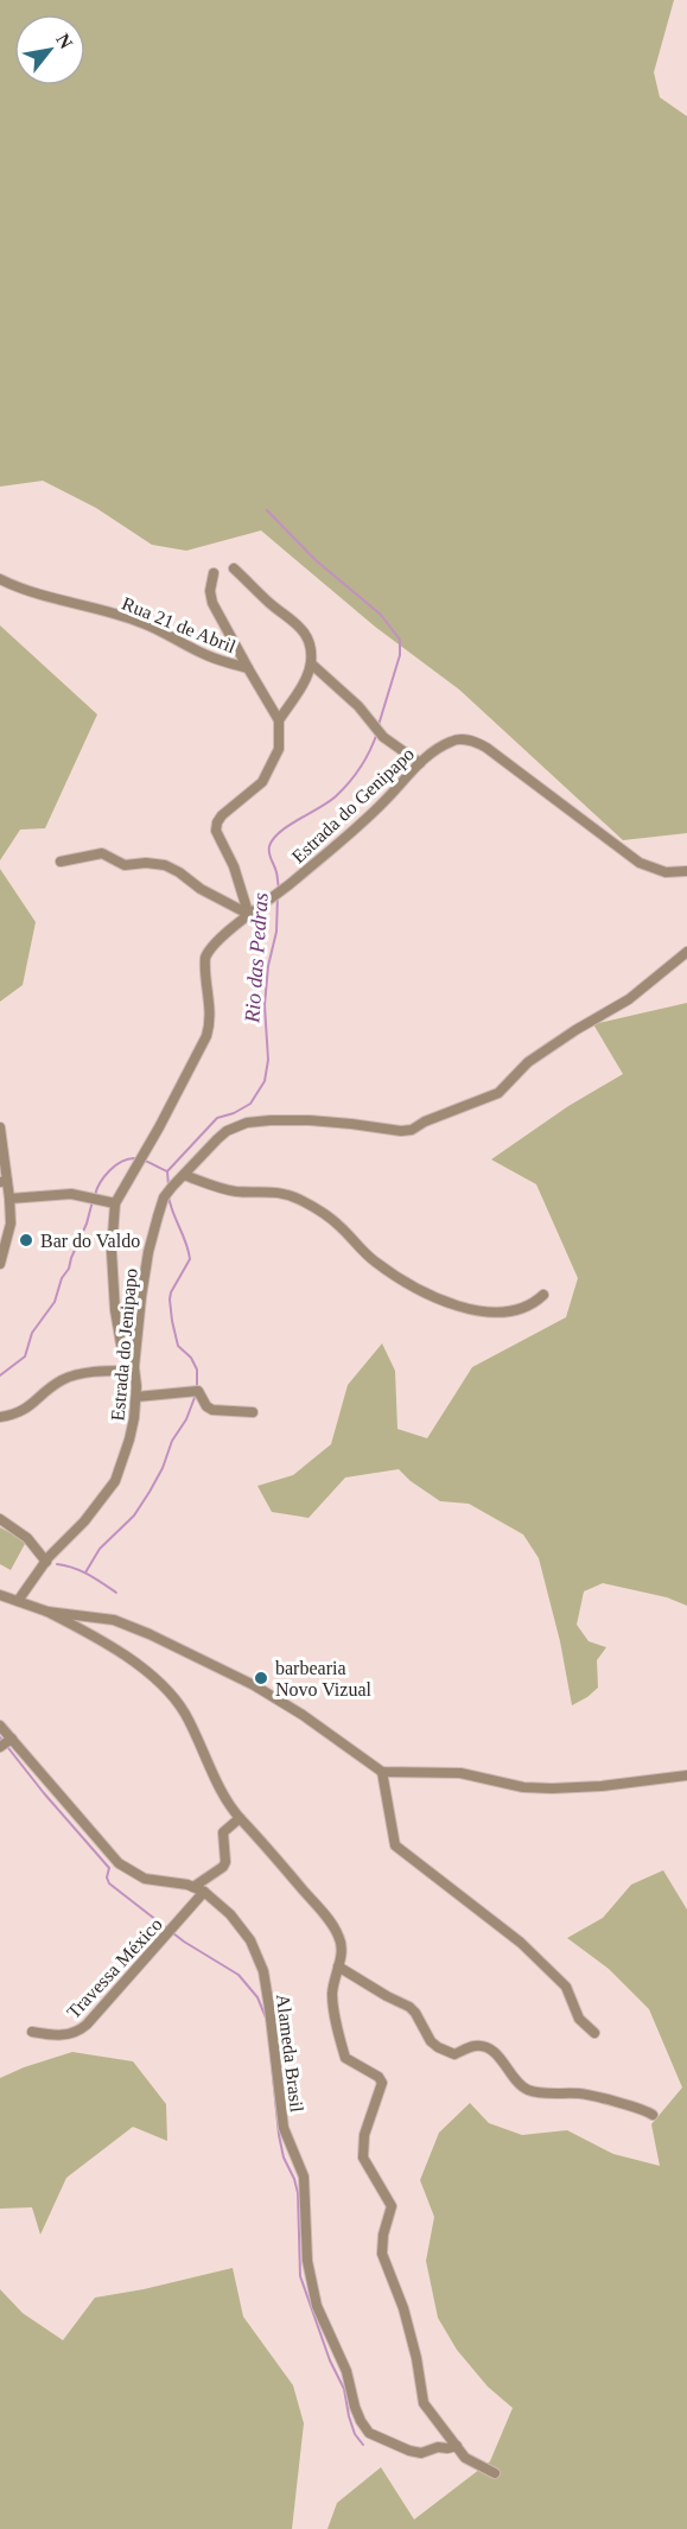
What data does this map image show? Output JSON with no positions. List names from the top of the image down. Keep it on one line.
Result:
{"streets":{"street":["Rua 21 de Abril","Estrada do Genipapo","Estrada do Jenipapo","Travessa México","Alameda Brasil"]},"crossings":[["Estrada do Genipapo","Estrada do Jenipapo"],["Travessa México","Alameda Brasil"]],"water":["Rio das Pedras"],"places":["Bar do Valdo","barbearia Novo Vizual"],"north":"top right"}
